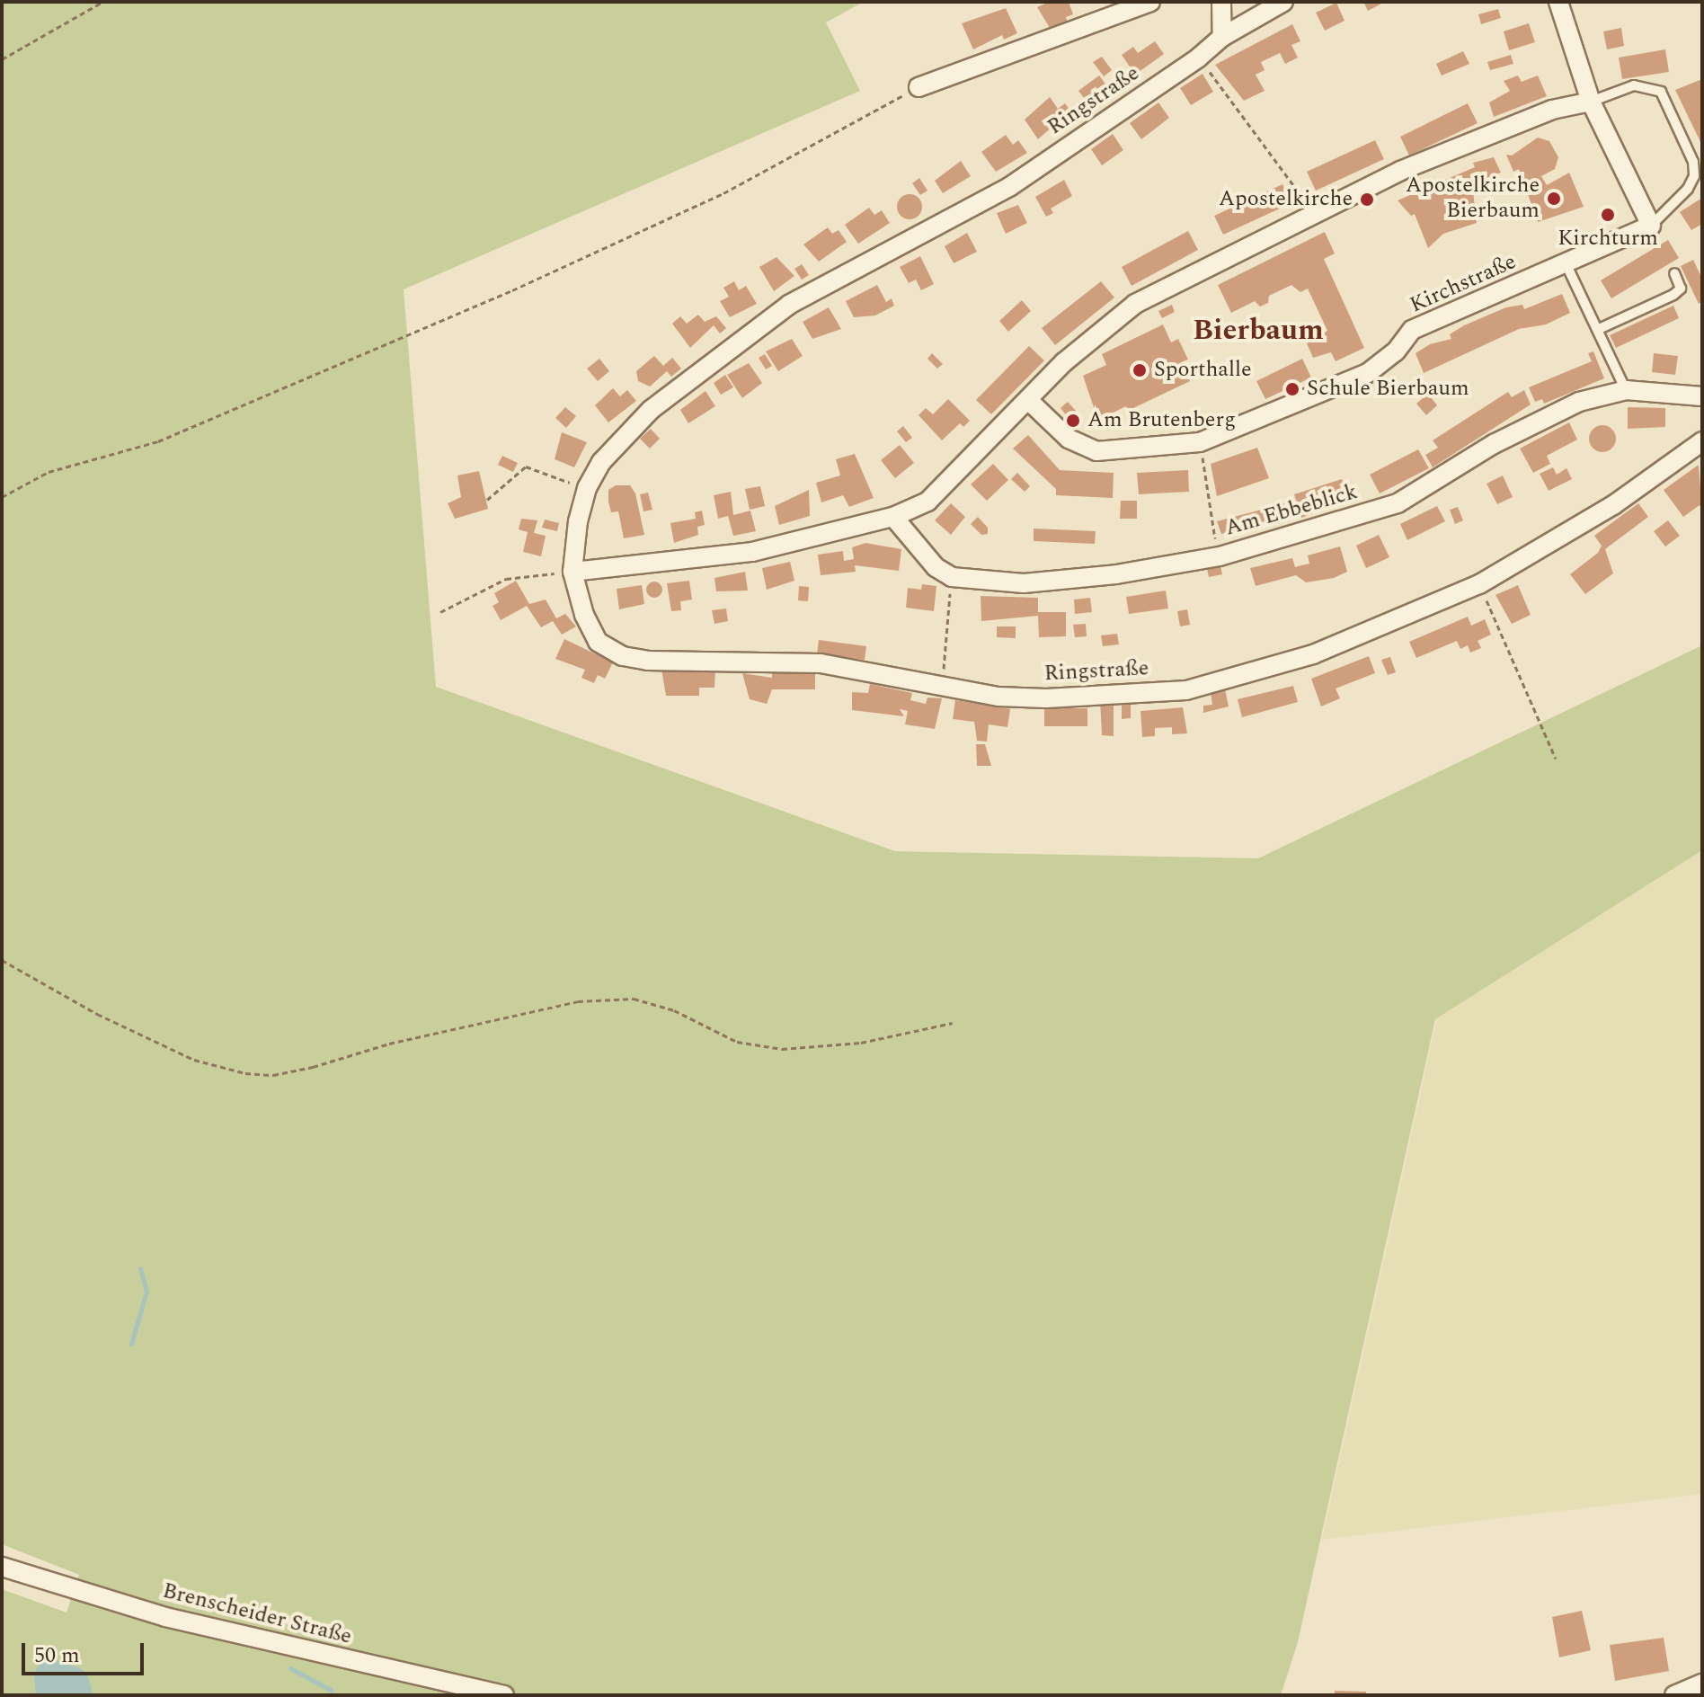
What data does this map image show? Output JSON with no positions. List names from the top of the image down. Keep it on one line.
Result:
{"streets":{"street":["Ringstraße","Kirchstraße","Am Ebbeblick","Brenscheider Straße"]},"districts":["Bierbaum"],"places":["Apostelkirche Bierbaum","Apostelkirche","Kirchturm","Sporthalle","Schule Bierbaum","Am Brutenberg"],"scale_bar":"50 m"}
